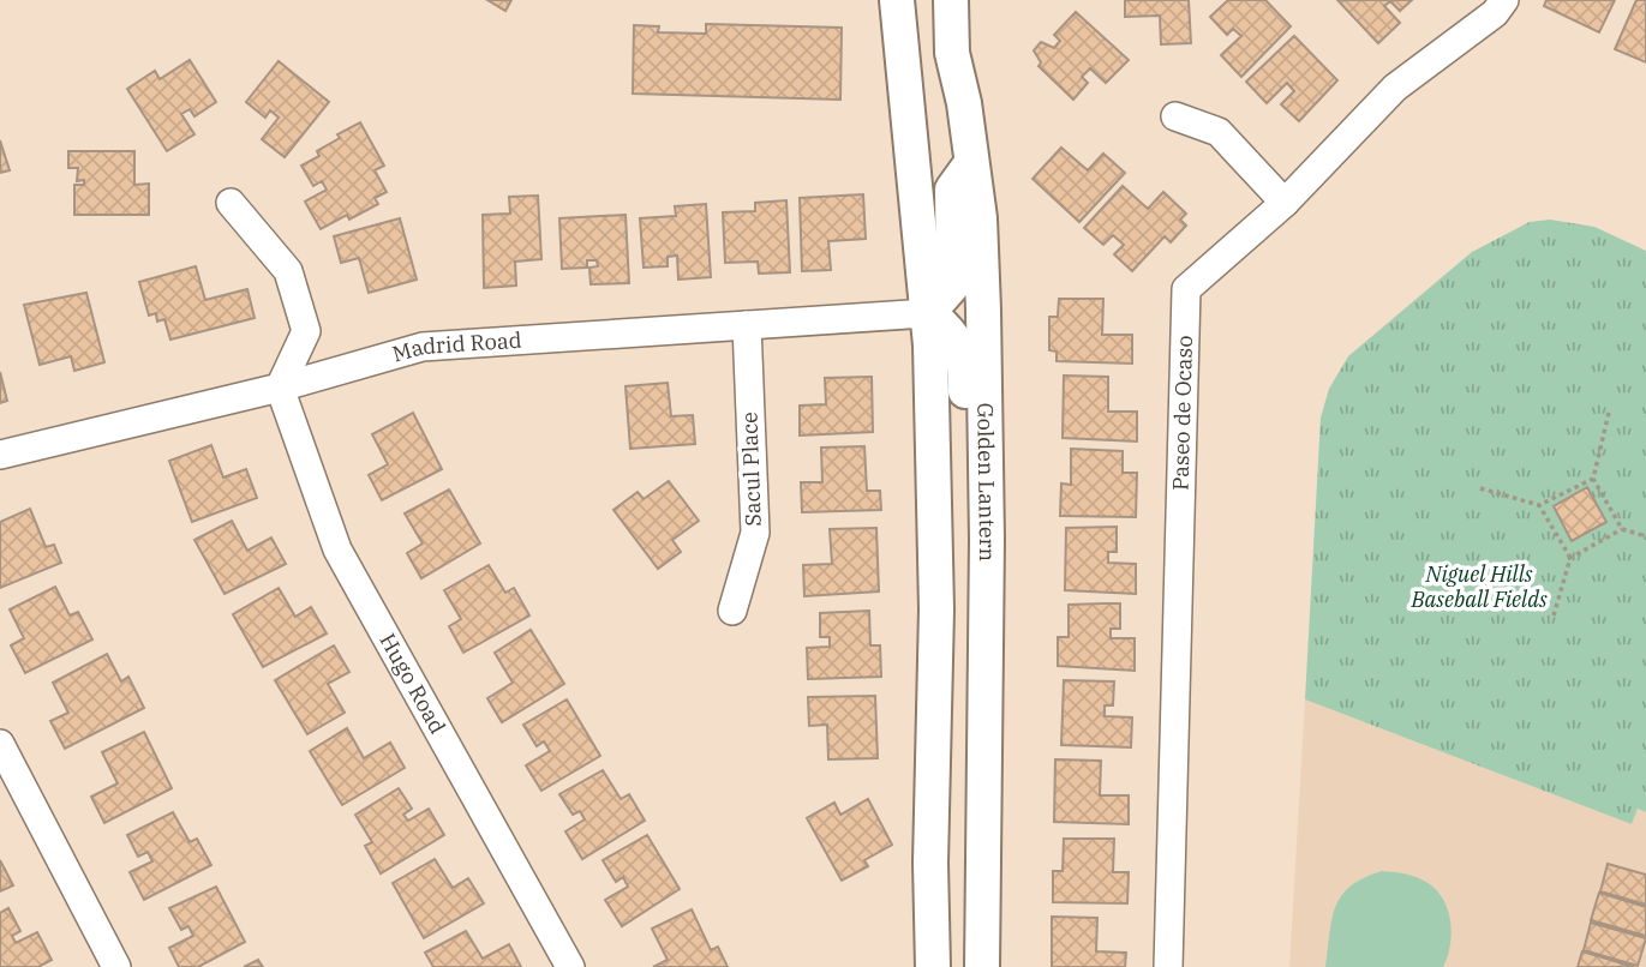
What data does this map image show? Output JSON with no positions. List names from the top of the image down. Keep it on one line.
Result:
{"streets":{"main road":["Golden Lantern"],"street":["Madrid Road","Paseo de Ocaso","Sacul Place","Hugo Road"]},"crossings":[["Madrid Road","Sacul Place"],["Madrid Road","Hugo Road"]],"parks":["Niguel Hills Baseball Fields"]}
